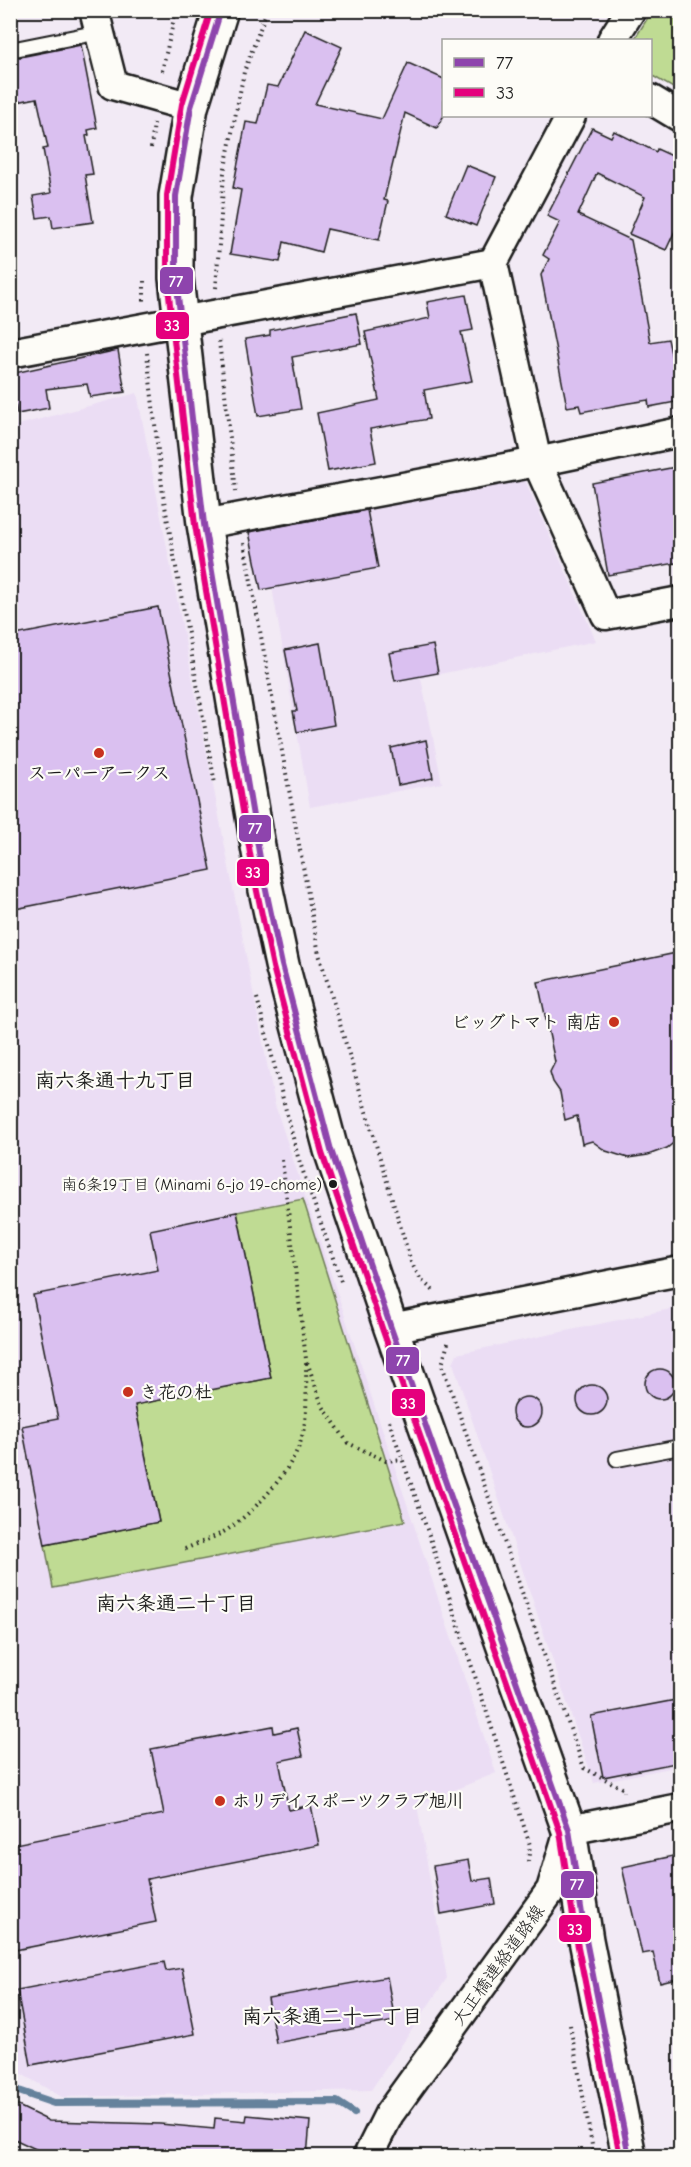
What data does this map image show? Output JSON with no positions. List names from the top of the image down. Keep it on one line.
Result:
{"streets":{"street":["大正橋連絡道路線"]},"districts":["南六条通十九丁目","南六条通二十丁目","南六条通二十一丁目"],"places":["スーパーアークス","ビッグトマト 南店","南6条19丁目 (Minami 6-jo 19-chome)","き花の杜","ホリデイスポーツクラブ旭川"],"lines":["transit line 77","transit line 33"],"legend":["77","33"]}
